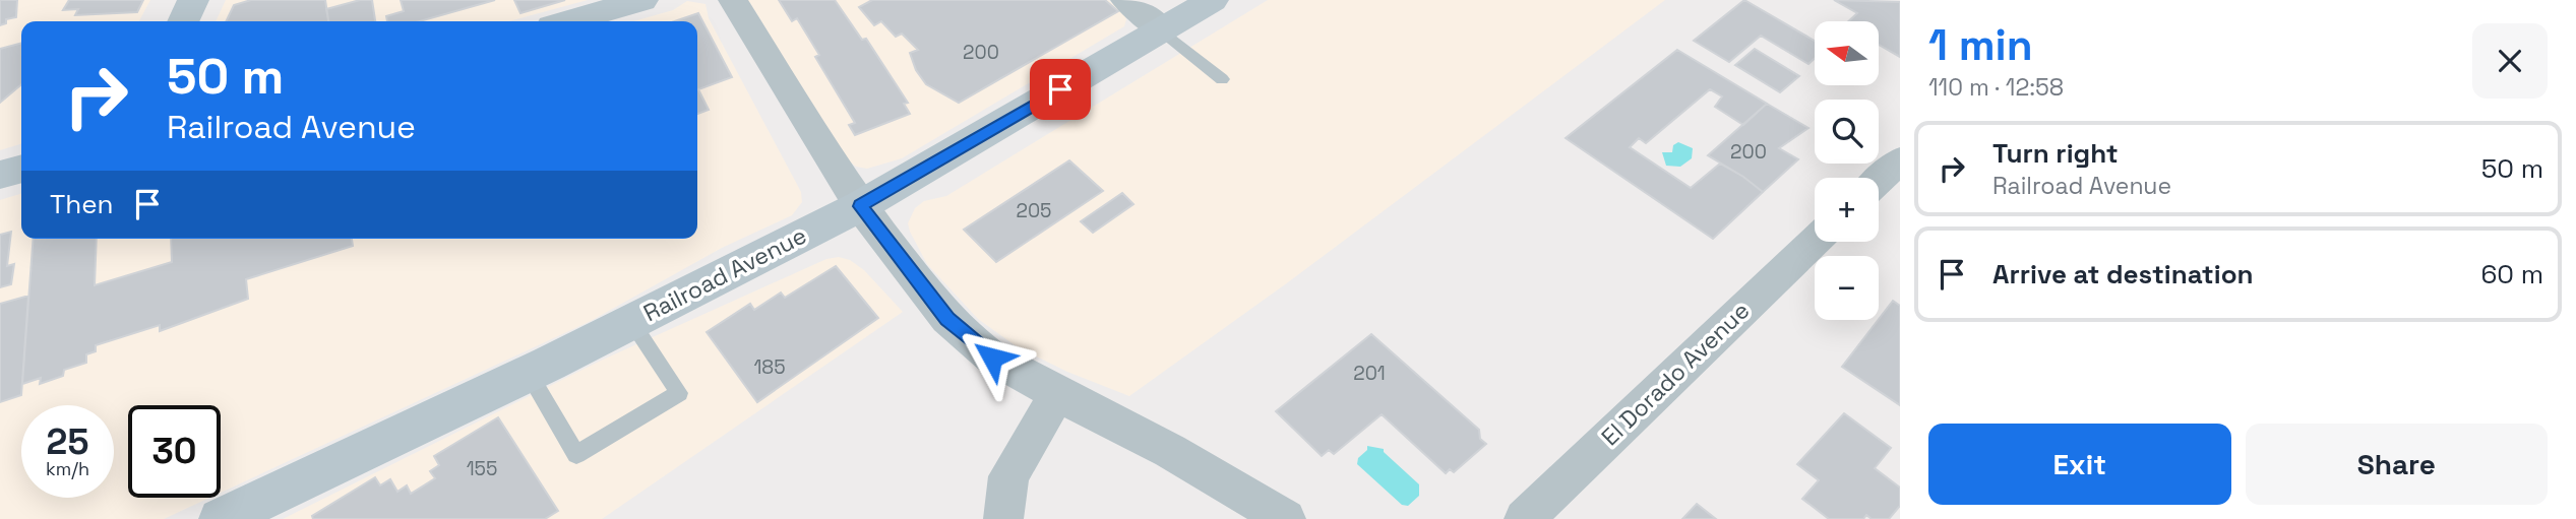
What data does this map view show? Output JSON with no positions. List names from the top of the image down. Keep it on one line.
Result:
{"streets":{"main road":["Railroad Avenue"],"street":["El Dorado Avenue"]},"house_numbers":["200","200","205","185","201","155"],"north":"left","page":{"heading":["1 min","110 m · 12:58"],"map_buttons":["+","−"],"turn":["50 m","Railroad Avenue"],"list":[{"name":"Turn right","note":"Railroad Avenue","value":"50 m"},{"name":"Arrive at destination","value":"60 m"}],"then":"Then","speed":"25 km/h","limit":"30","buttons":["Exit","Share"]}}
